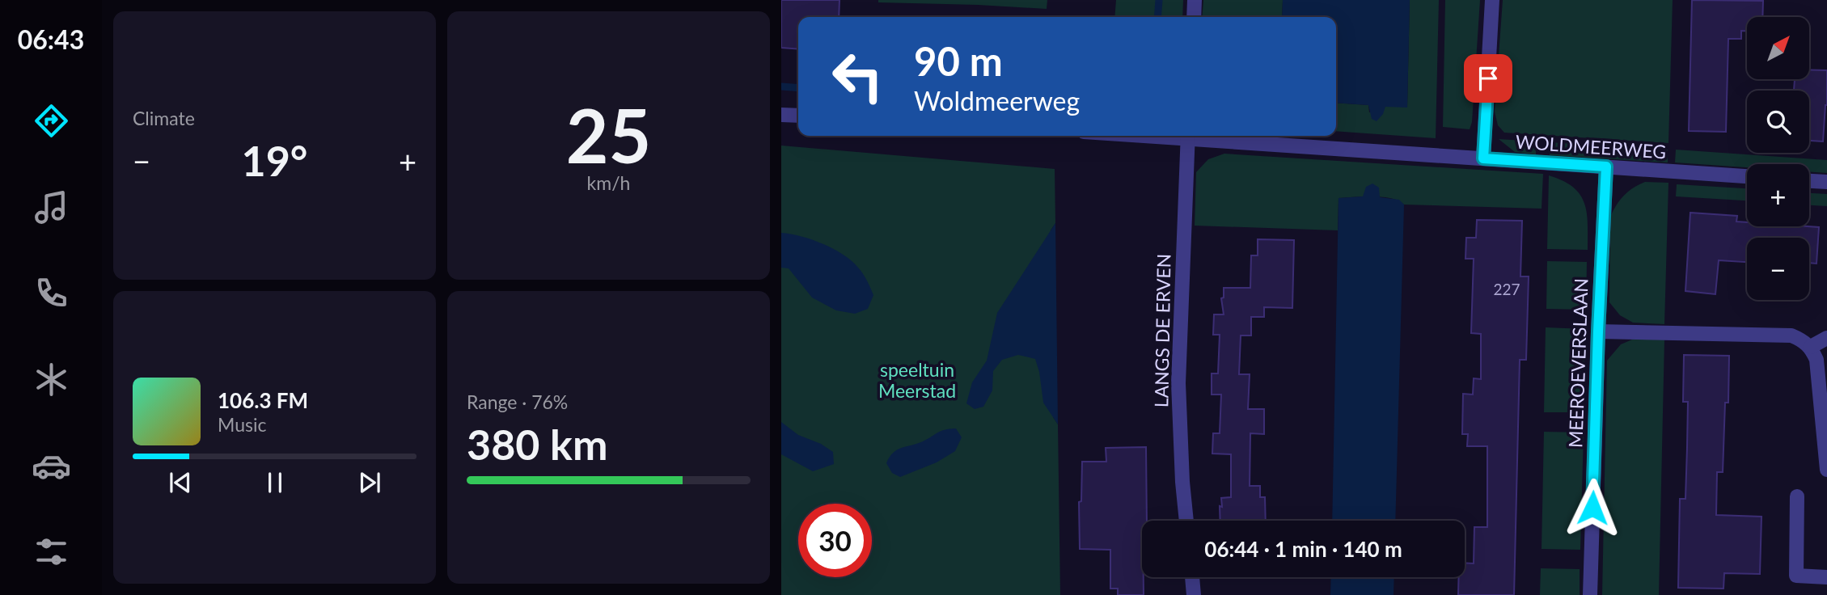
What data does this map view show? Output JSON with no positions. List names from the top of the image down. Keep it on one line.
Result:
{"streets":{"street":["WOLDMEERWEG","LANGS DE ERVEN","MEEROEVERSLAAN"]},"crossings":[["WOLDMEERWEG","MEEROEVERSLAAN"]],"parks":["speeltuin Meerstad"],"house_numbers":["227"],"north":"top right","page":{"tabs":"06:43","tile":["Climate",["25","km/h"],["Range · 76%","380 km"]],"map_buttons":["+","−"],"turn":["90 m","Woldmeerweg"],"heat":["−","19°","+"],"song":["106.3 FM","Music"],"limit":"30","trip":"06:44 · 1 min · 140 m"}}
